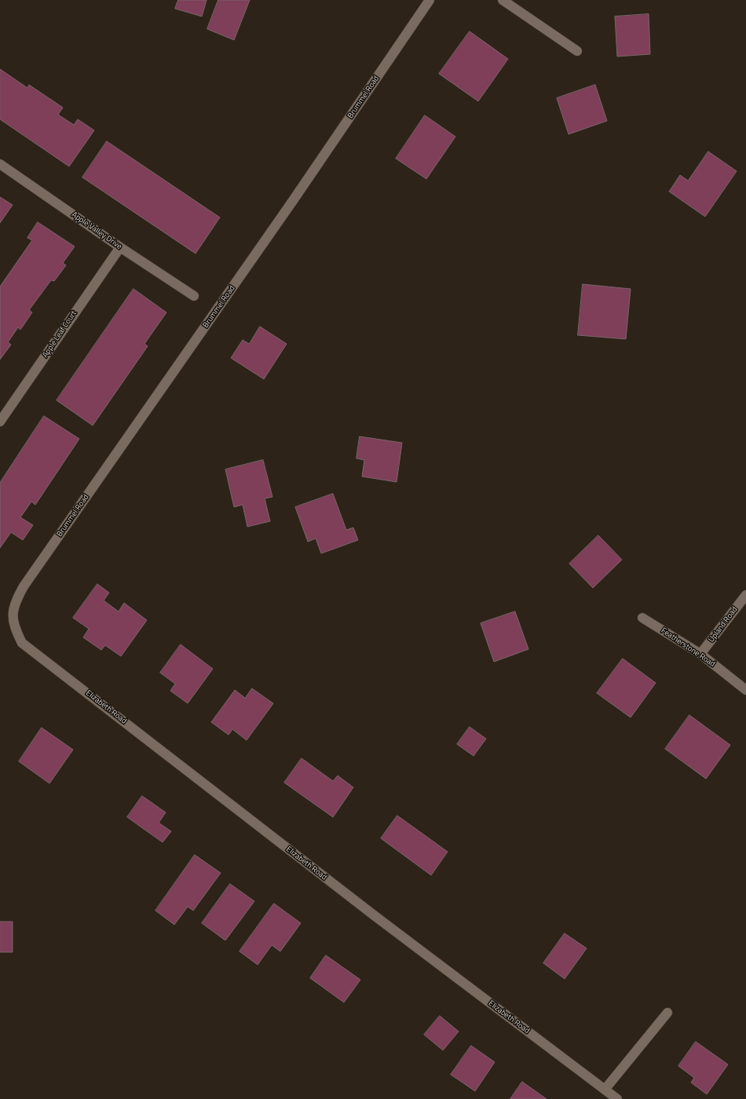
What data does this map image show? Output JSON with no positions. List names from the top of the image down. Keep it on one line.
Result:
{"streets":{"street":["Brummel Road","Apple Valley Drive","Apple Leaf Court","Upland Road","Featherstone Road","Elizabeth Road"]},"crossings":[["Brummel Road","Elizabeth Road"],["Apple Valley Drive","Apple Leaf Court"],["Upland Road","Featherstone Road"]]}
